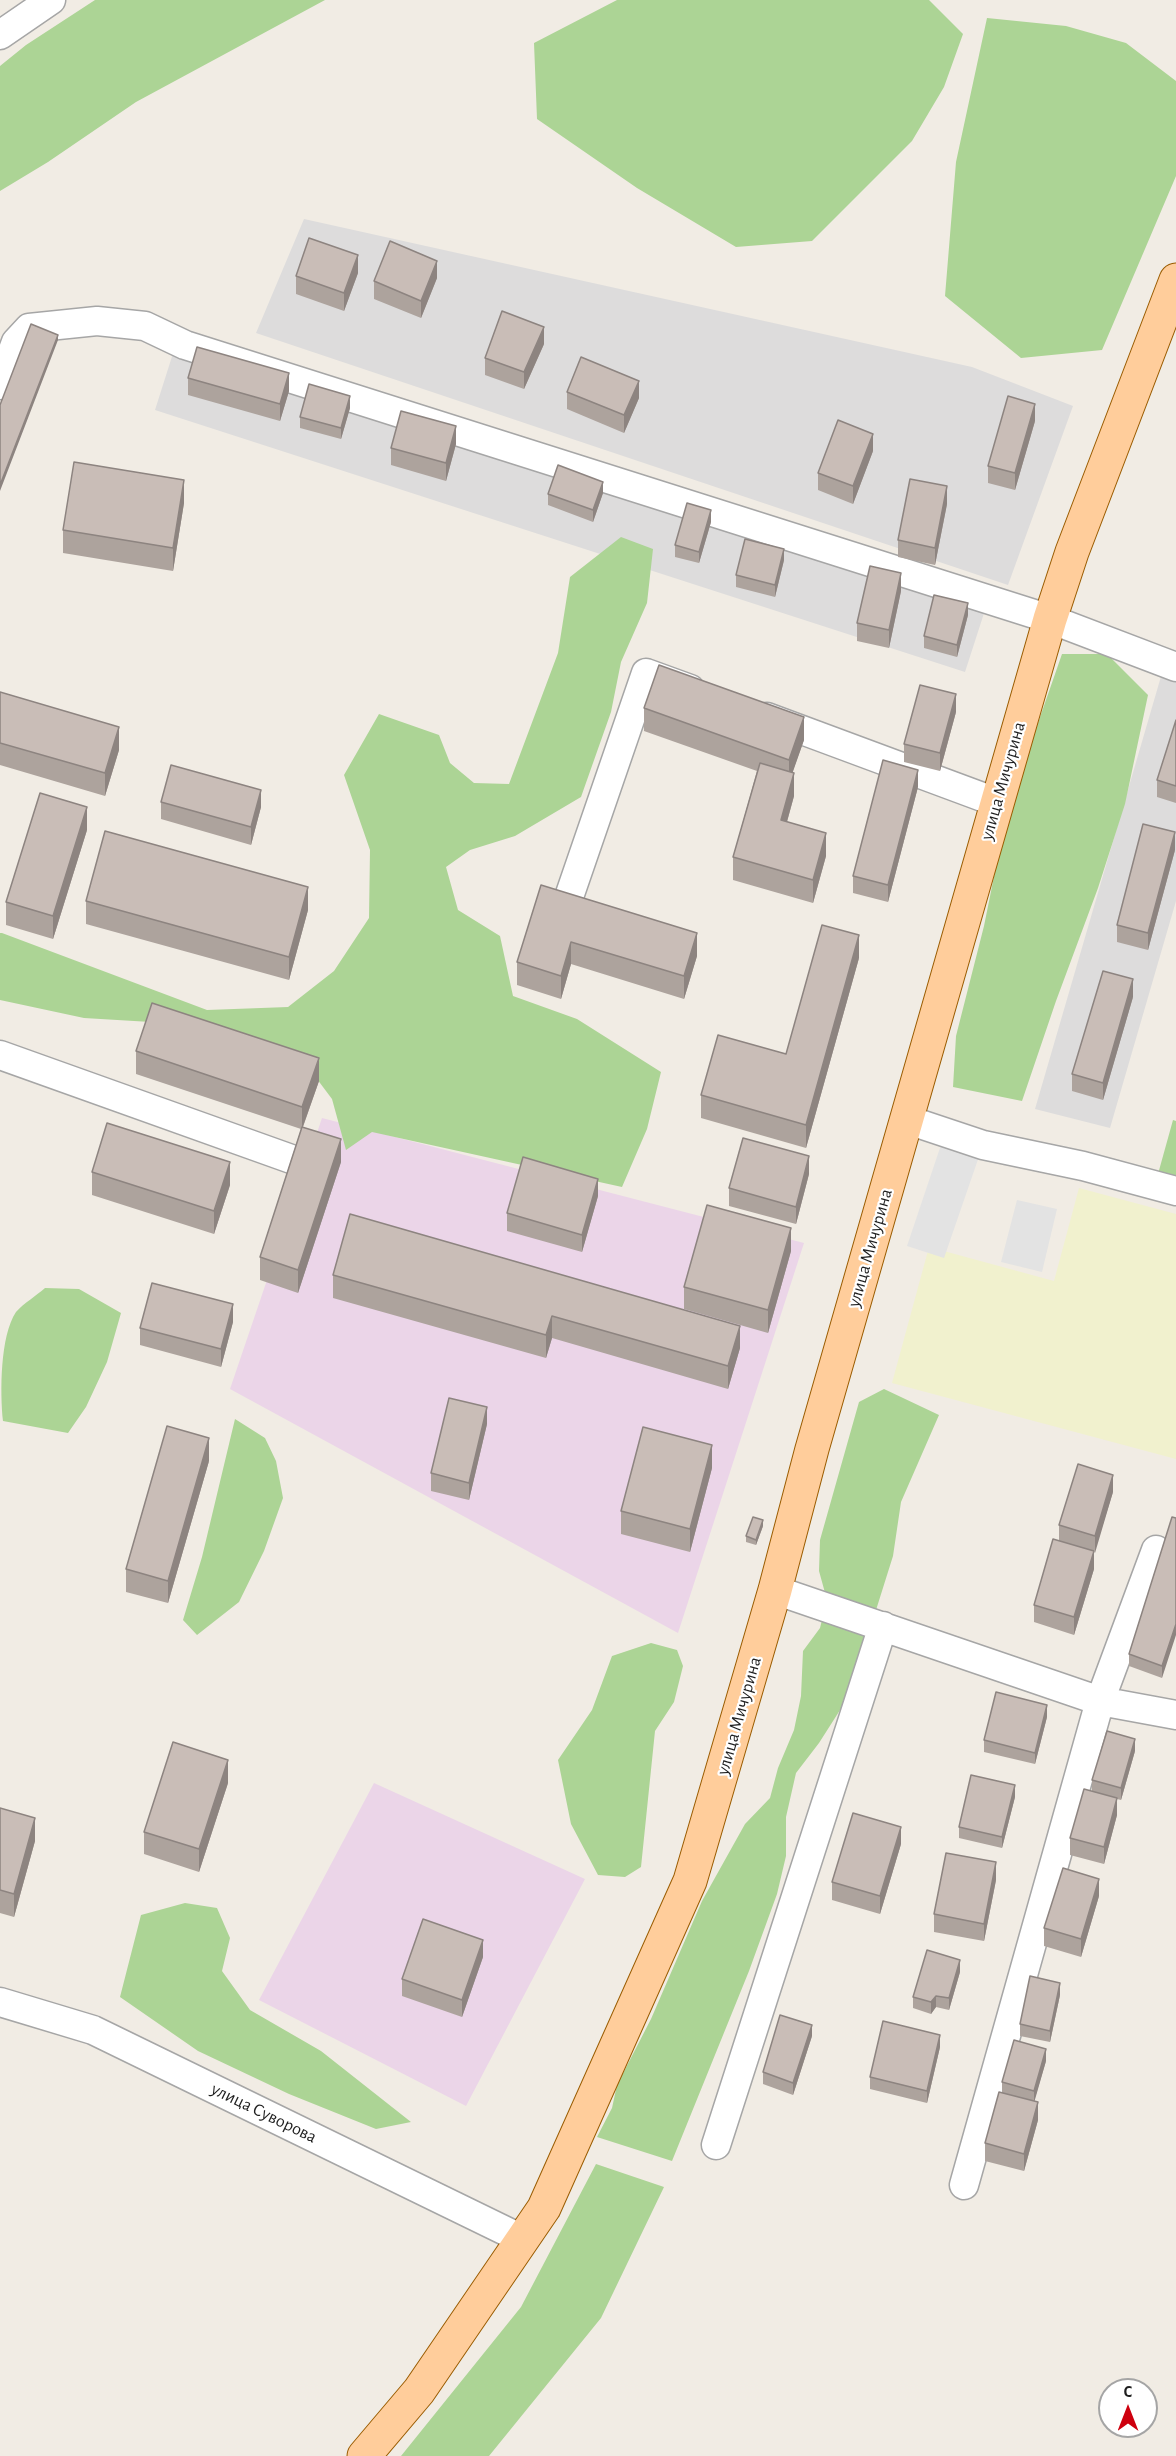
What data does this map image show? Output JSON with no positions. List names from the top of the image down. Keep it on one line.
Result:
{"streets":{"main road":["улица Мичурина"],"street":["улица Суворова"]},"crossings":[["улица Мичурина","улица Суворова"]],"north":"top"}
